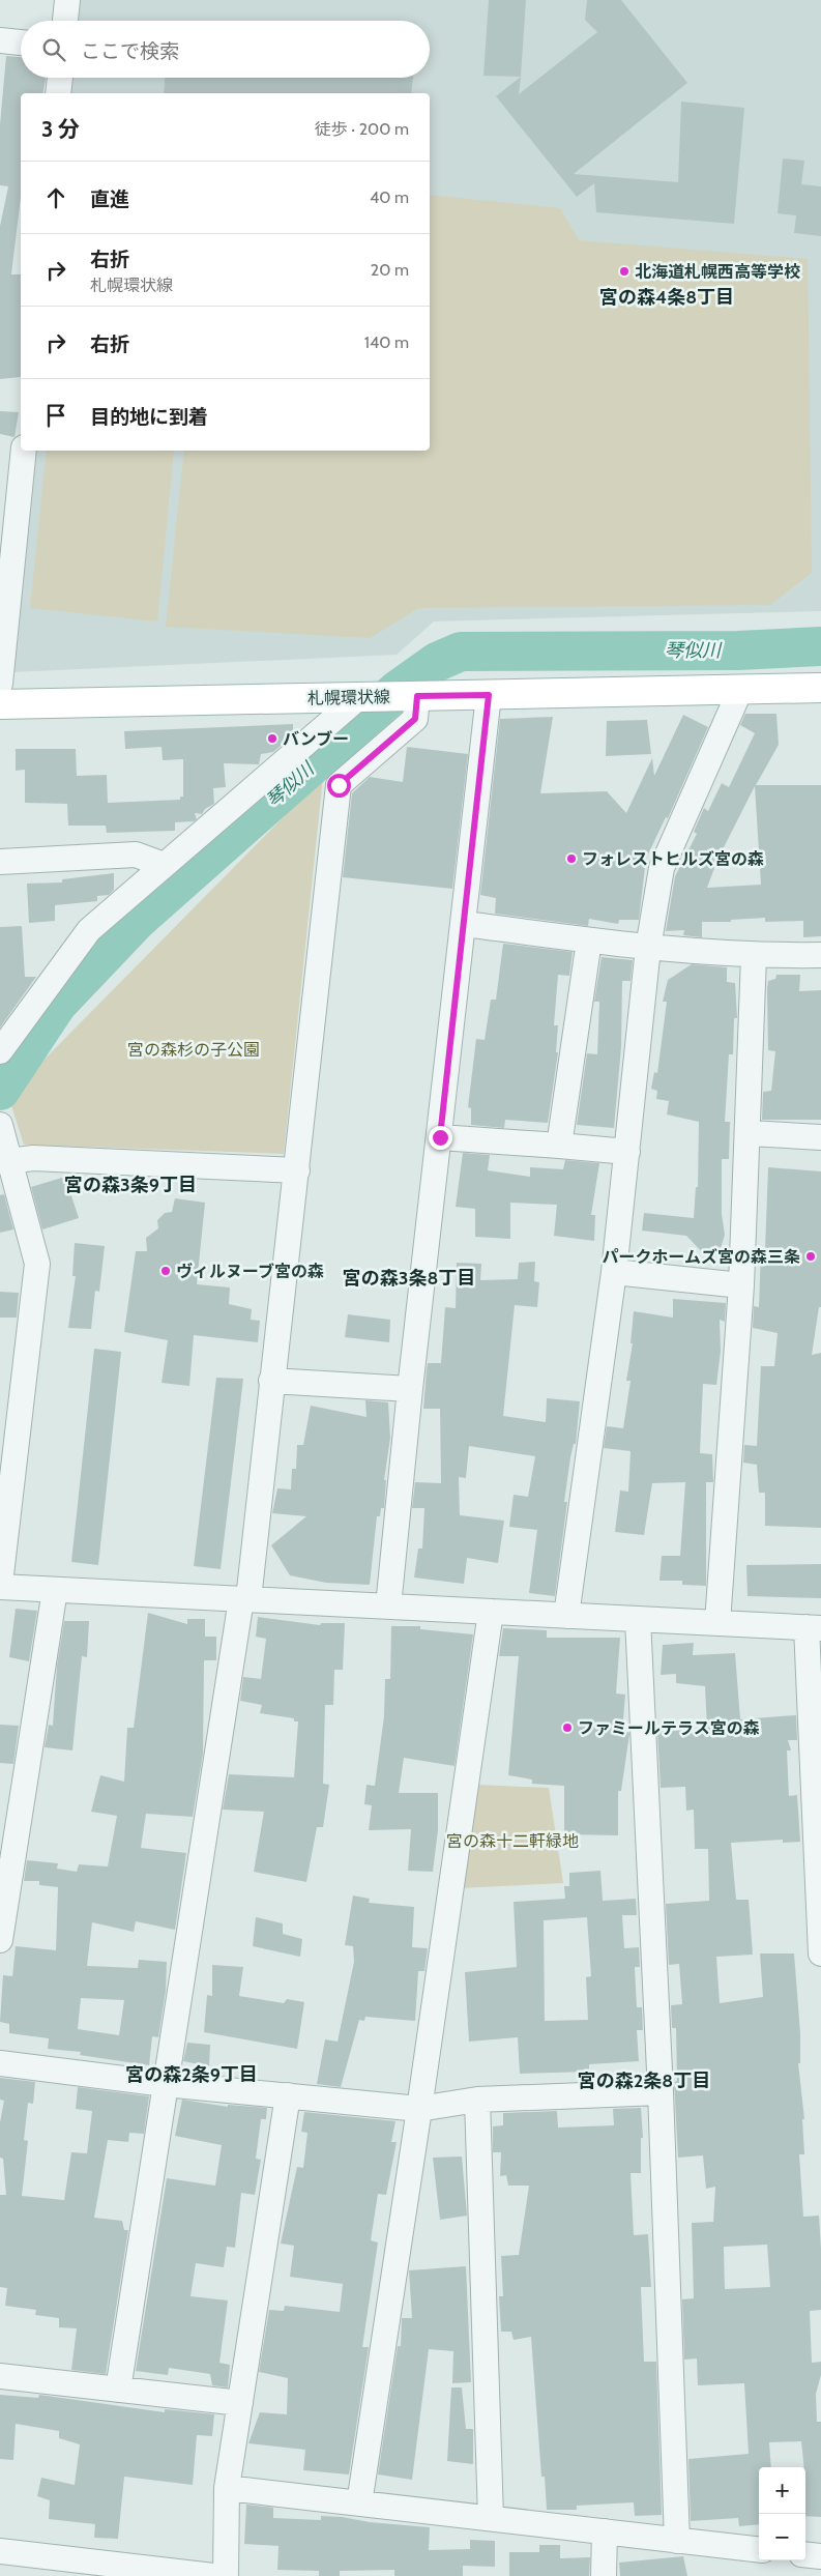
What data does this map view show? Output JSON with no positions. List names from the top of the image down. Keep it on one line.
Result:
{"streets":{"main road":["札幌環状線"]},"districts":["宮の森4条8丁目","宮の森3条9丁目","宮の森3条8丁目","宮の森2条9丁目","宮の森2条8丁目"],"water":["琴似川"],"parks":["宮の森杉の子公園","宮の森十二軒緑地"],"places":["北海道札幌西高等学校","バンブー","フォレストヒルズ宮の森","パークホームズ宮の森三条","ヴィルヌーブ宮の森","ファミールテラス宮の森"],"page":{"search":"ここで検索","heading":["3 分","徒歩 · 200 m"],"list":[["直進","40 m"],["右折","札幌環状線","20 m"],["右折","140 m"],"目的地に到着"],"map_buttons":["+","−"]}}
